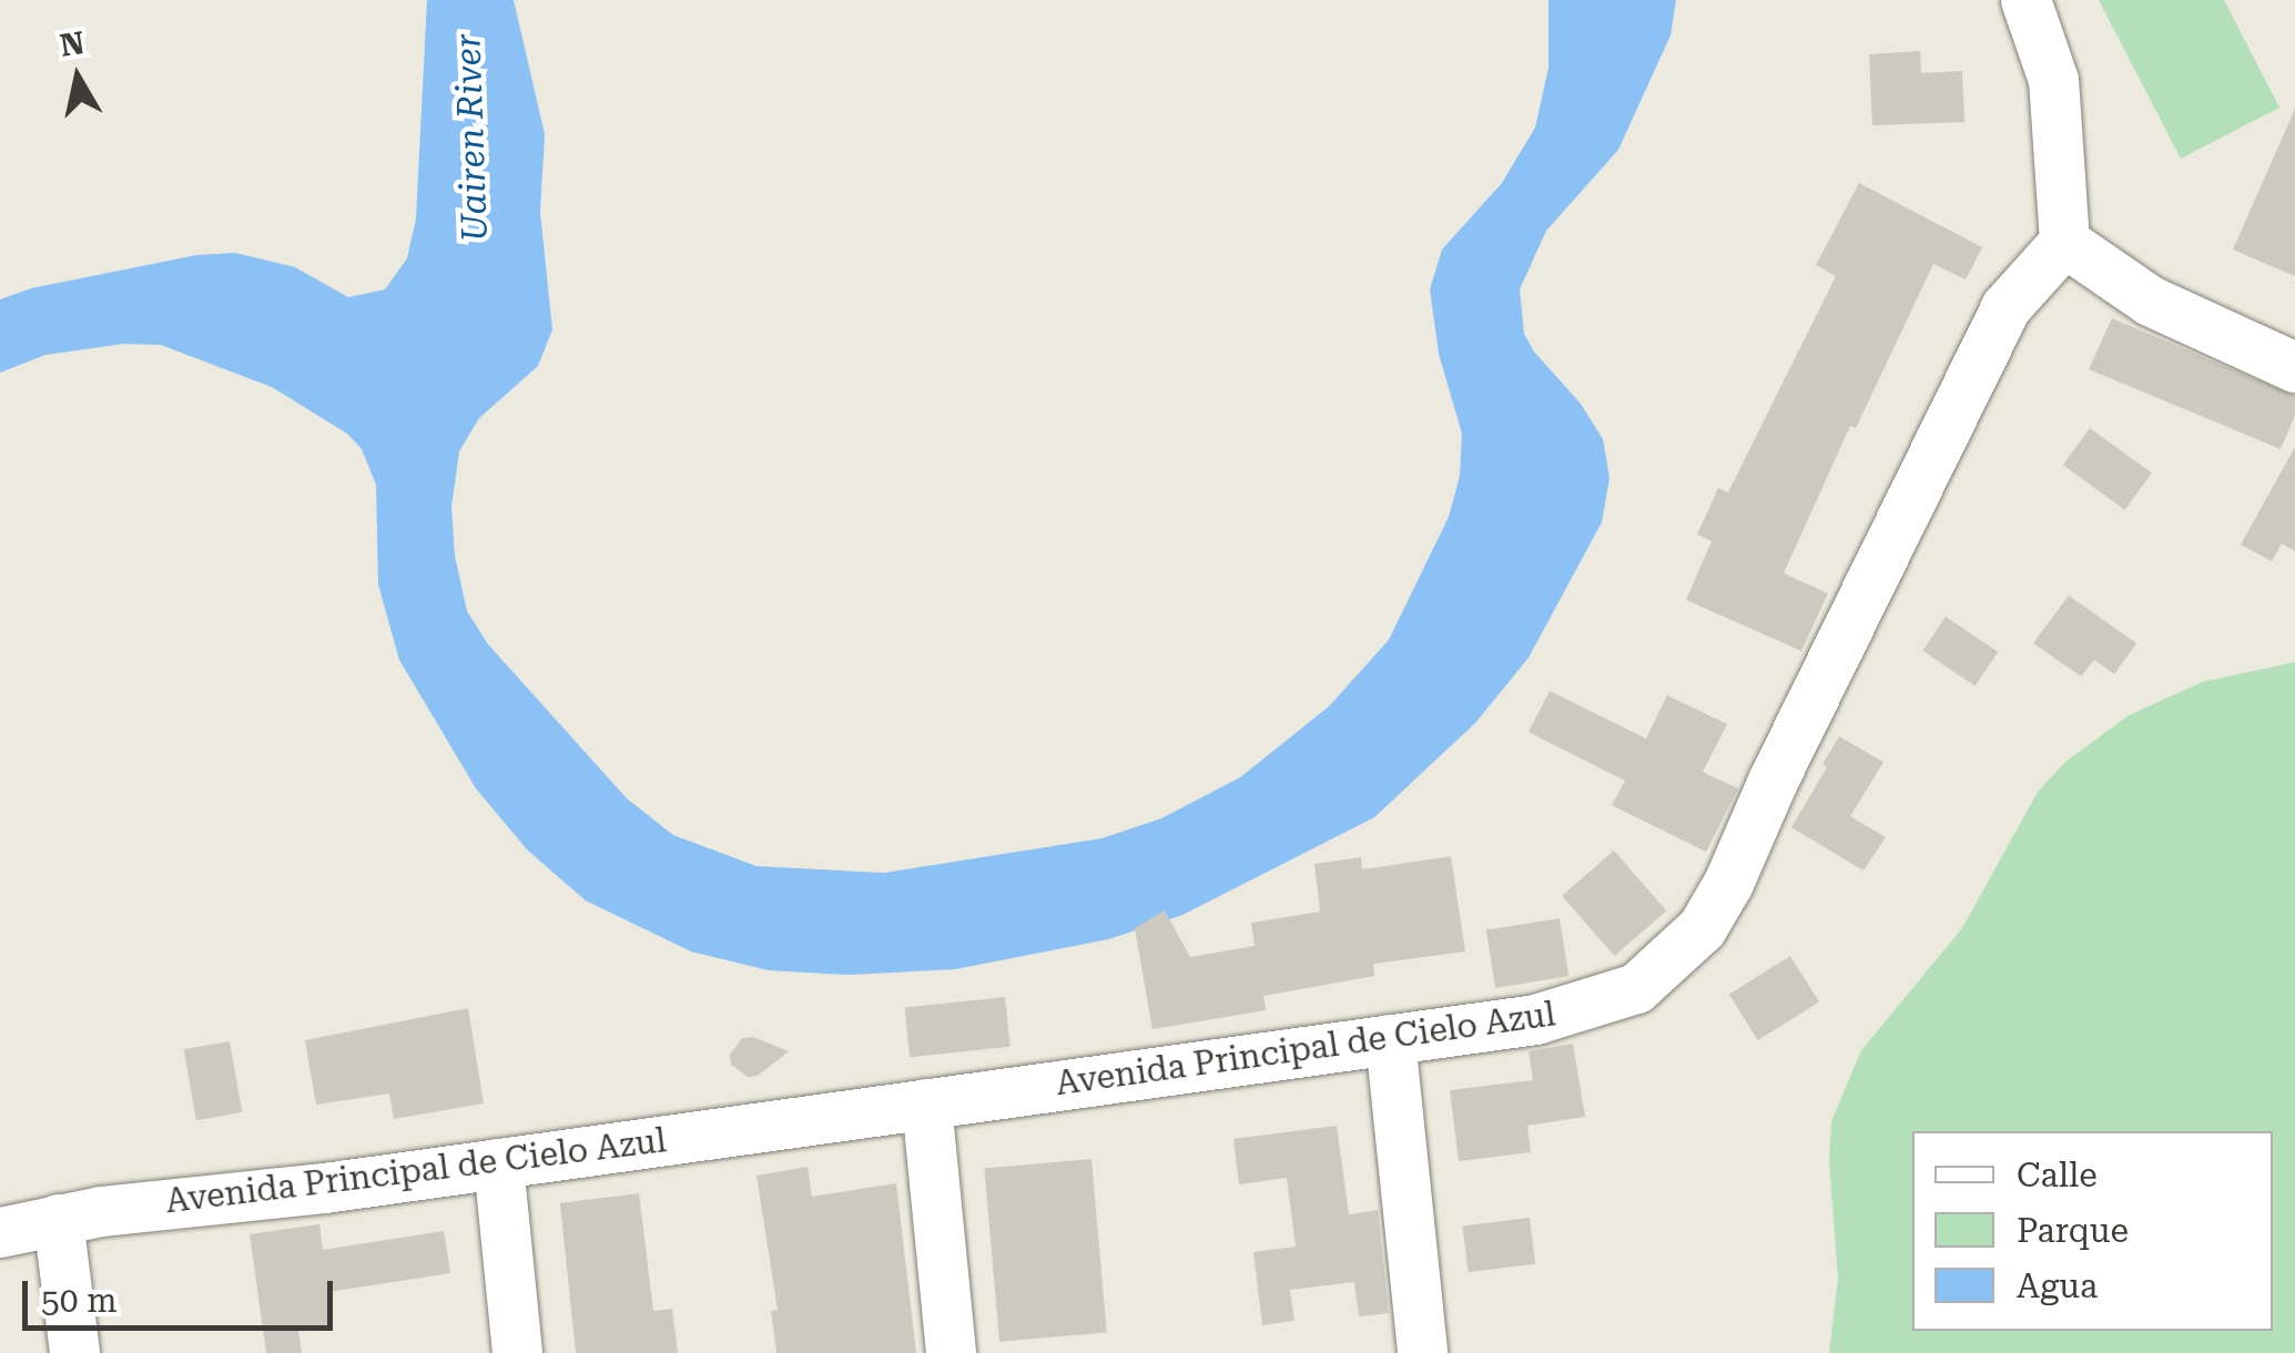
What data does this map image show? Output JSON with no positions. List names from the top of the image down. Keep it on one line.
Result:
{"streets":{"street":["Avenida Principal de Cielo Azul"]},"water":["Uairen River"],"legend":["Calle","Parque","Agua"],"scale_bar":"50 m","north":"top"}
